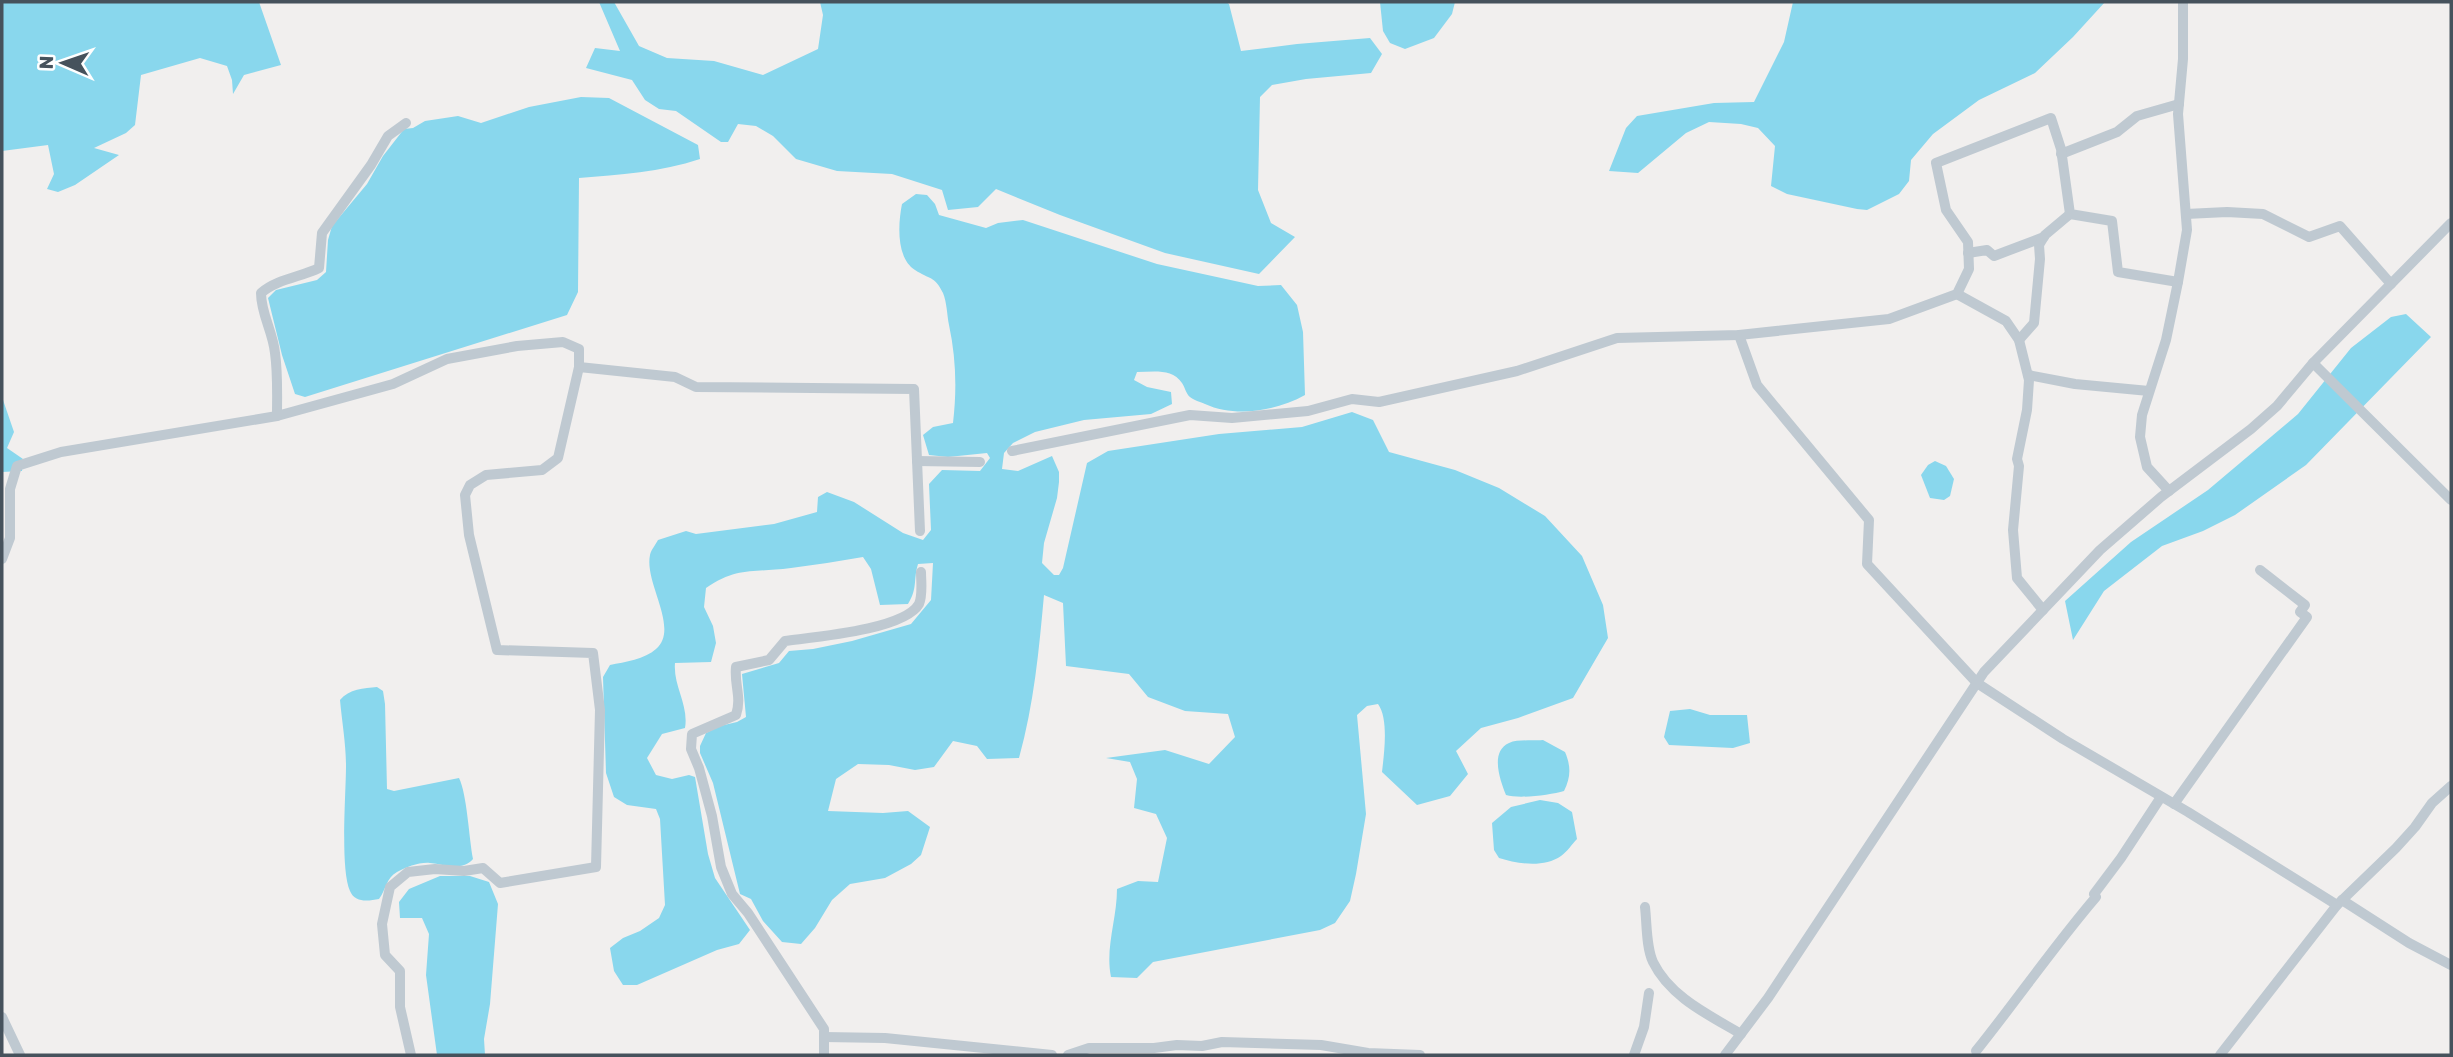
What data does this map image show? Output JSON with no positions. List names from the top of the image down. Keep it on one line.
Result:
{"north":"left"}
